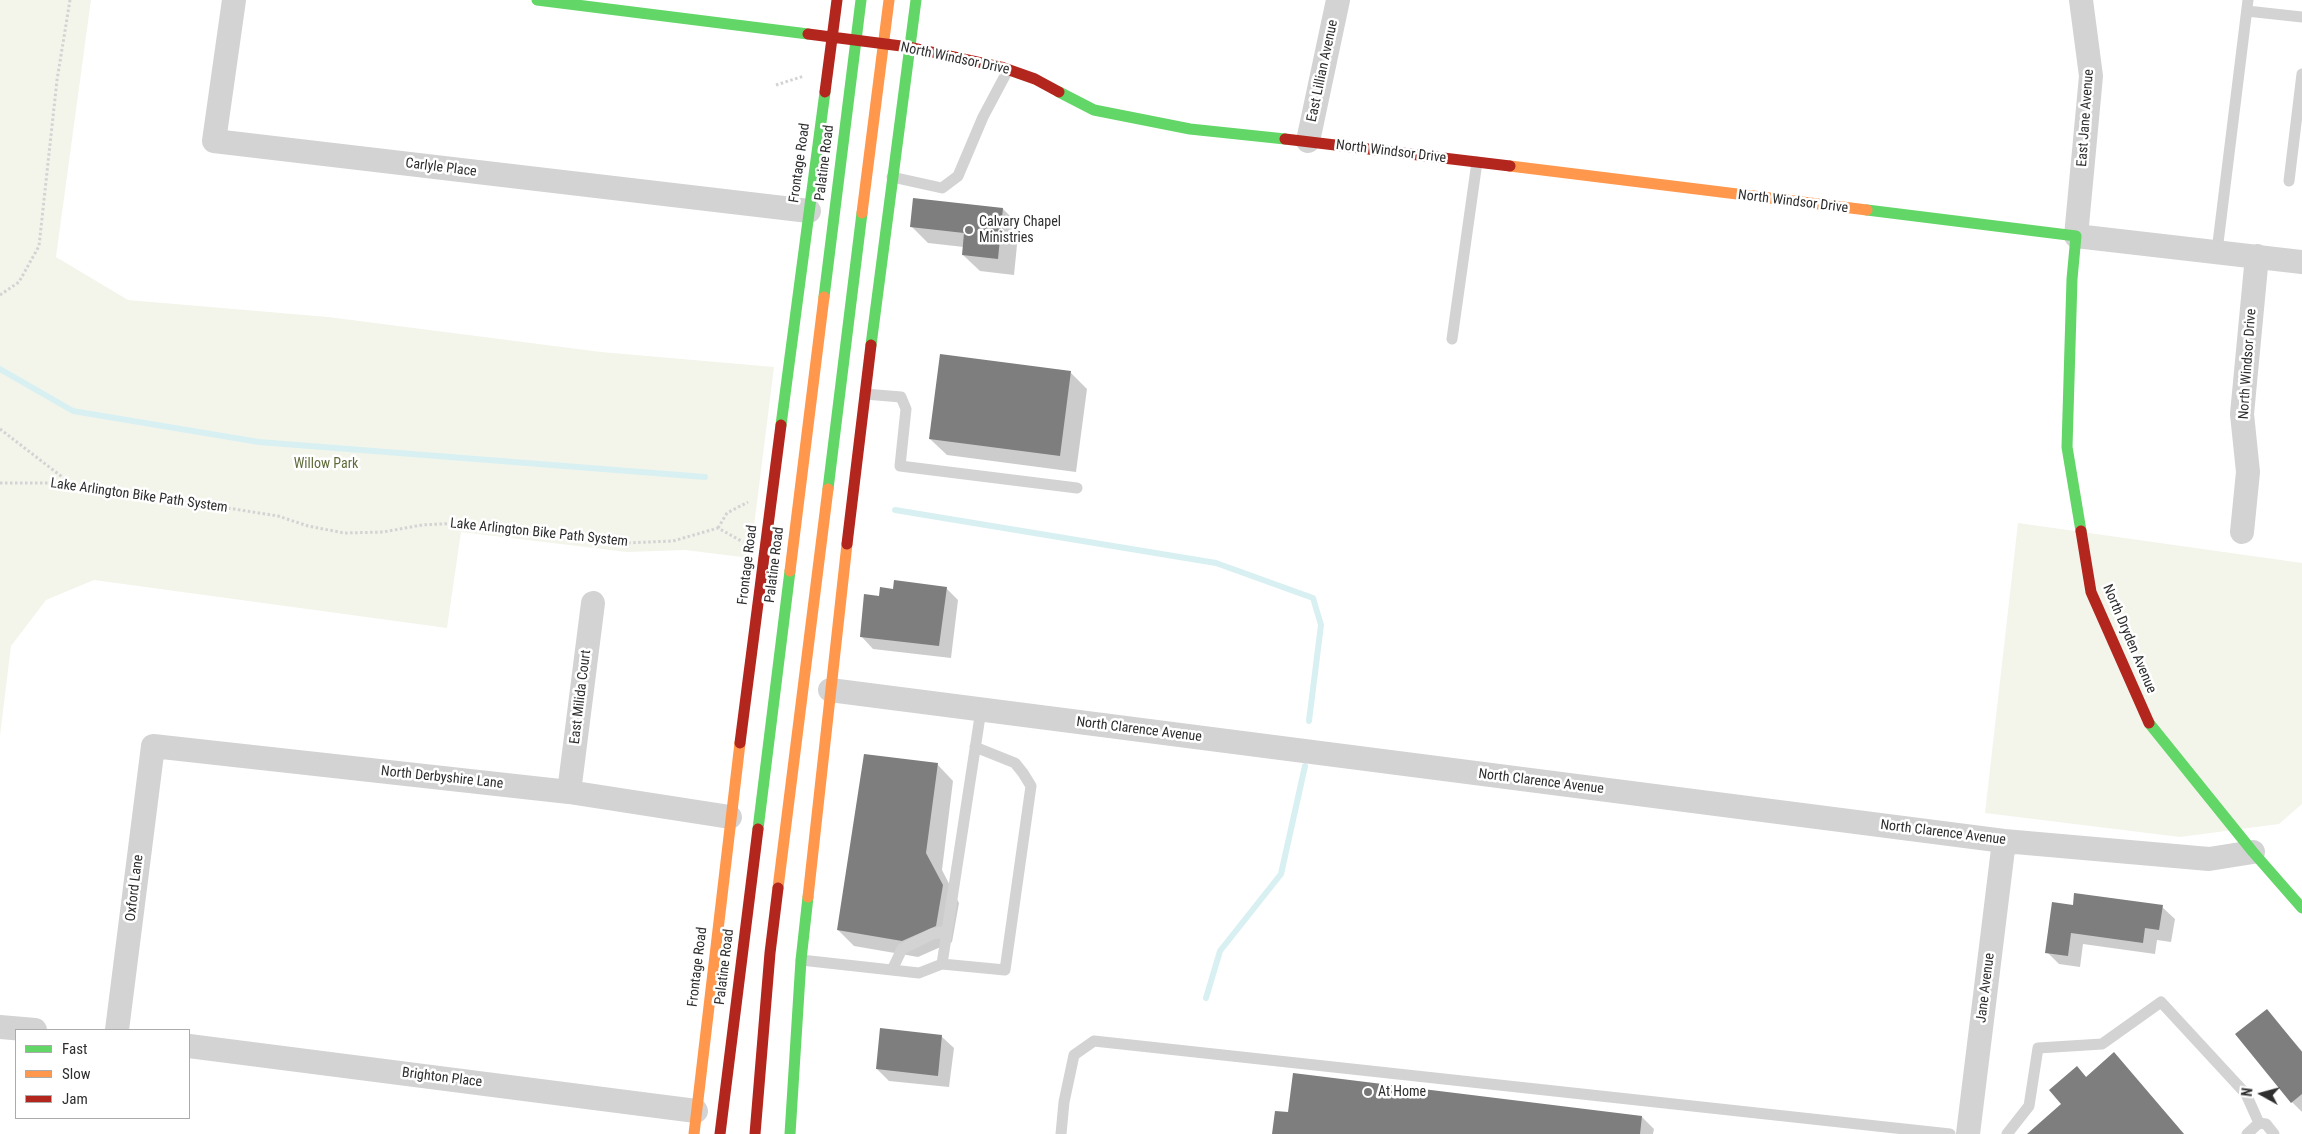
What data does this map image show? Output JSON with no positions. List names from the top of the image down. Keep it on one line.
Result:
{"streets":{"main road":["North Windsor Drive","Frontage Road","Palatine Road","North Dryden Avenue"],"street":["East Lillian Avenue","East Jane Avenue","Carlyle Place","East Milida Court","North Clarence Avenue","North Derbyshire Lane","Oxford Lane","Jane Avenue","Brighton Place"],"path":["Lake Arlington Bike Path System"]},"crossings":[["North Windsor Drive","East Lillian Avenue"],["North Windsor Drive","East Jane Avenue"],["North Windsor Drive","Frontage Road"],["North Windsor Drive","Palatine Road"],["North Windsor Drive","North Dryden Avenue"],["East Jane Avenue","North Dryden Avenue"],["Frontage Road","Carlyle Place"],["Frontage Road","North Derbyshire Lane"],["Frontage Road","Brighton Place"],["North Dryden Avenue","North Clarence Avenue"],["East Milida Court","North Derbyshire Lane"],["North Clarence Avenue","Jane Avenue"],["North Derbyshire Lane","Oxford Lane"]],"parks":["Willow Park"],"places":["Calvary Chapel Ministries","At Home"],"legend":["Fast","Slow","Jam"],"north":"left"}
